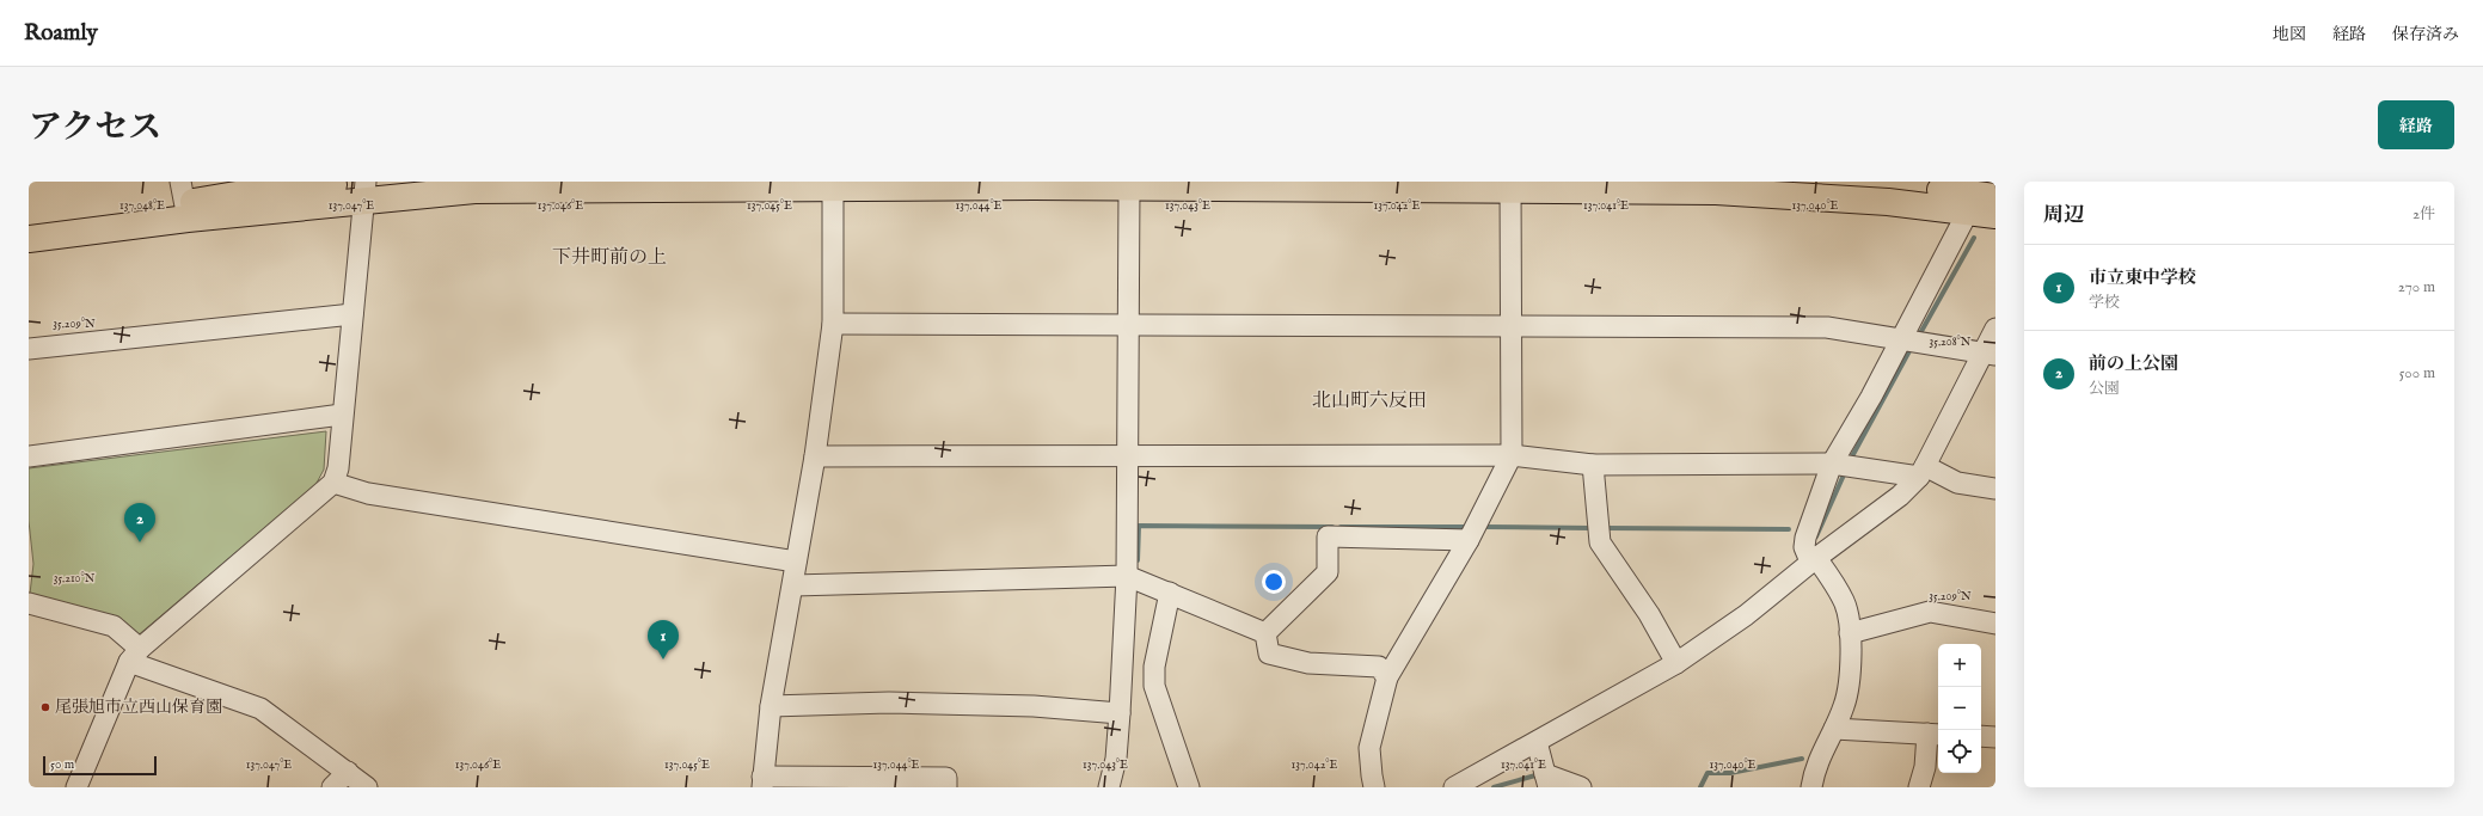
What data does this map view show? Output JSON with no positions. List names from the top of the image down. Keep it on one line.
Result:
{"districts":["下井町前の上","北山町六反田"],"places":["尾張旭市立西山保育園"],"scale_bar":"50 m","page":{"header":"Roamly","nav":["地図","経路","保存済み"],"title":"アクセス","buttons":"経路","heading":["周辺","2件"],"list":[{"mark":"1","name":"市立東中学校","note":"学校","value":"270 m"},{"mark":"2","name":"前の上公園","note":"公園","value":"500 m"}],"pins":["2","1"],"map_buttons":["+","−"],"scale":"50 m"},"coordinates":["137.048°E","137.047°E","137.046°E","137.045°E","137.044°E","137.043°E","137.042°E","137.041°E","137.040°E","35.209°N","35.208°N","35.210°N"]}
